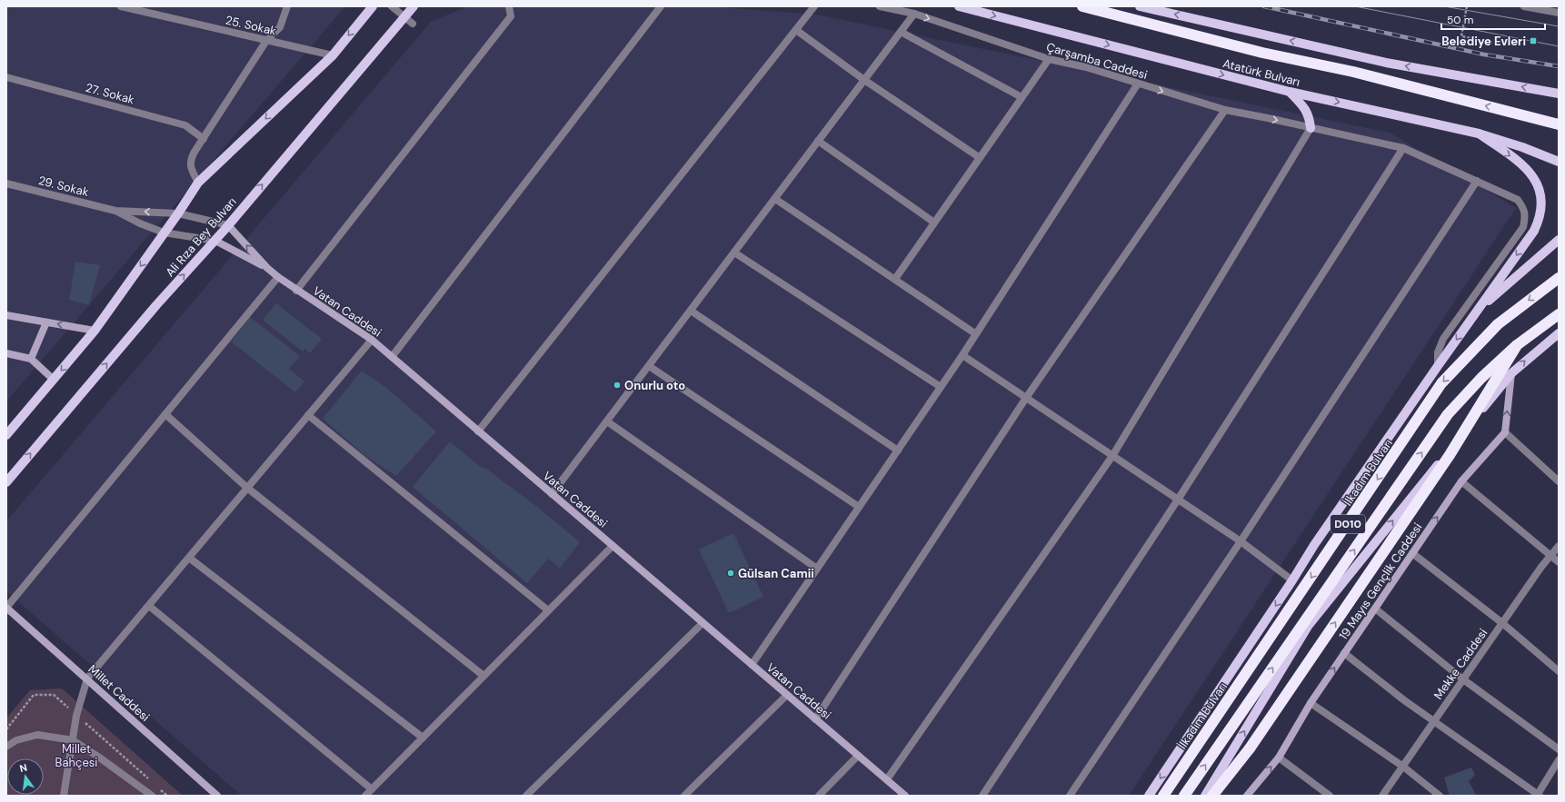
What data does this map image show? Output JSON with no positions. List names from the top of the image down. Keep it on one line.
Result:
{"streets":{"highway":["İlkadım Bulvarı","D010"],"main road":["Atatürk Bulvarı","Ali Rıza Bey Bulvarı","Vatan Caddesi","19 Mayıs Gençlik Caddesi","Millet Caddesi"],"street":["25. Sokak","Çarşamba Caddesi","27. Sokak","29. Sokak","Mekke Caddesi"]},"crossings":[["Çarşamba Caddesi","İlkadım Bulvarı"],["Ali Rıza Bey Bulvarı","Vatan Caddesi"]],"parks":["Millet Bahçesi"],"places":{"transit":["Belediye Evleri"],"other":["Onurlu oto","Gülsan Camii"]},"scale_bar":"50 m","north":"top"}
